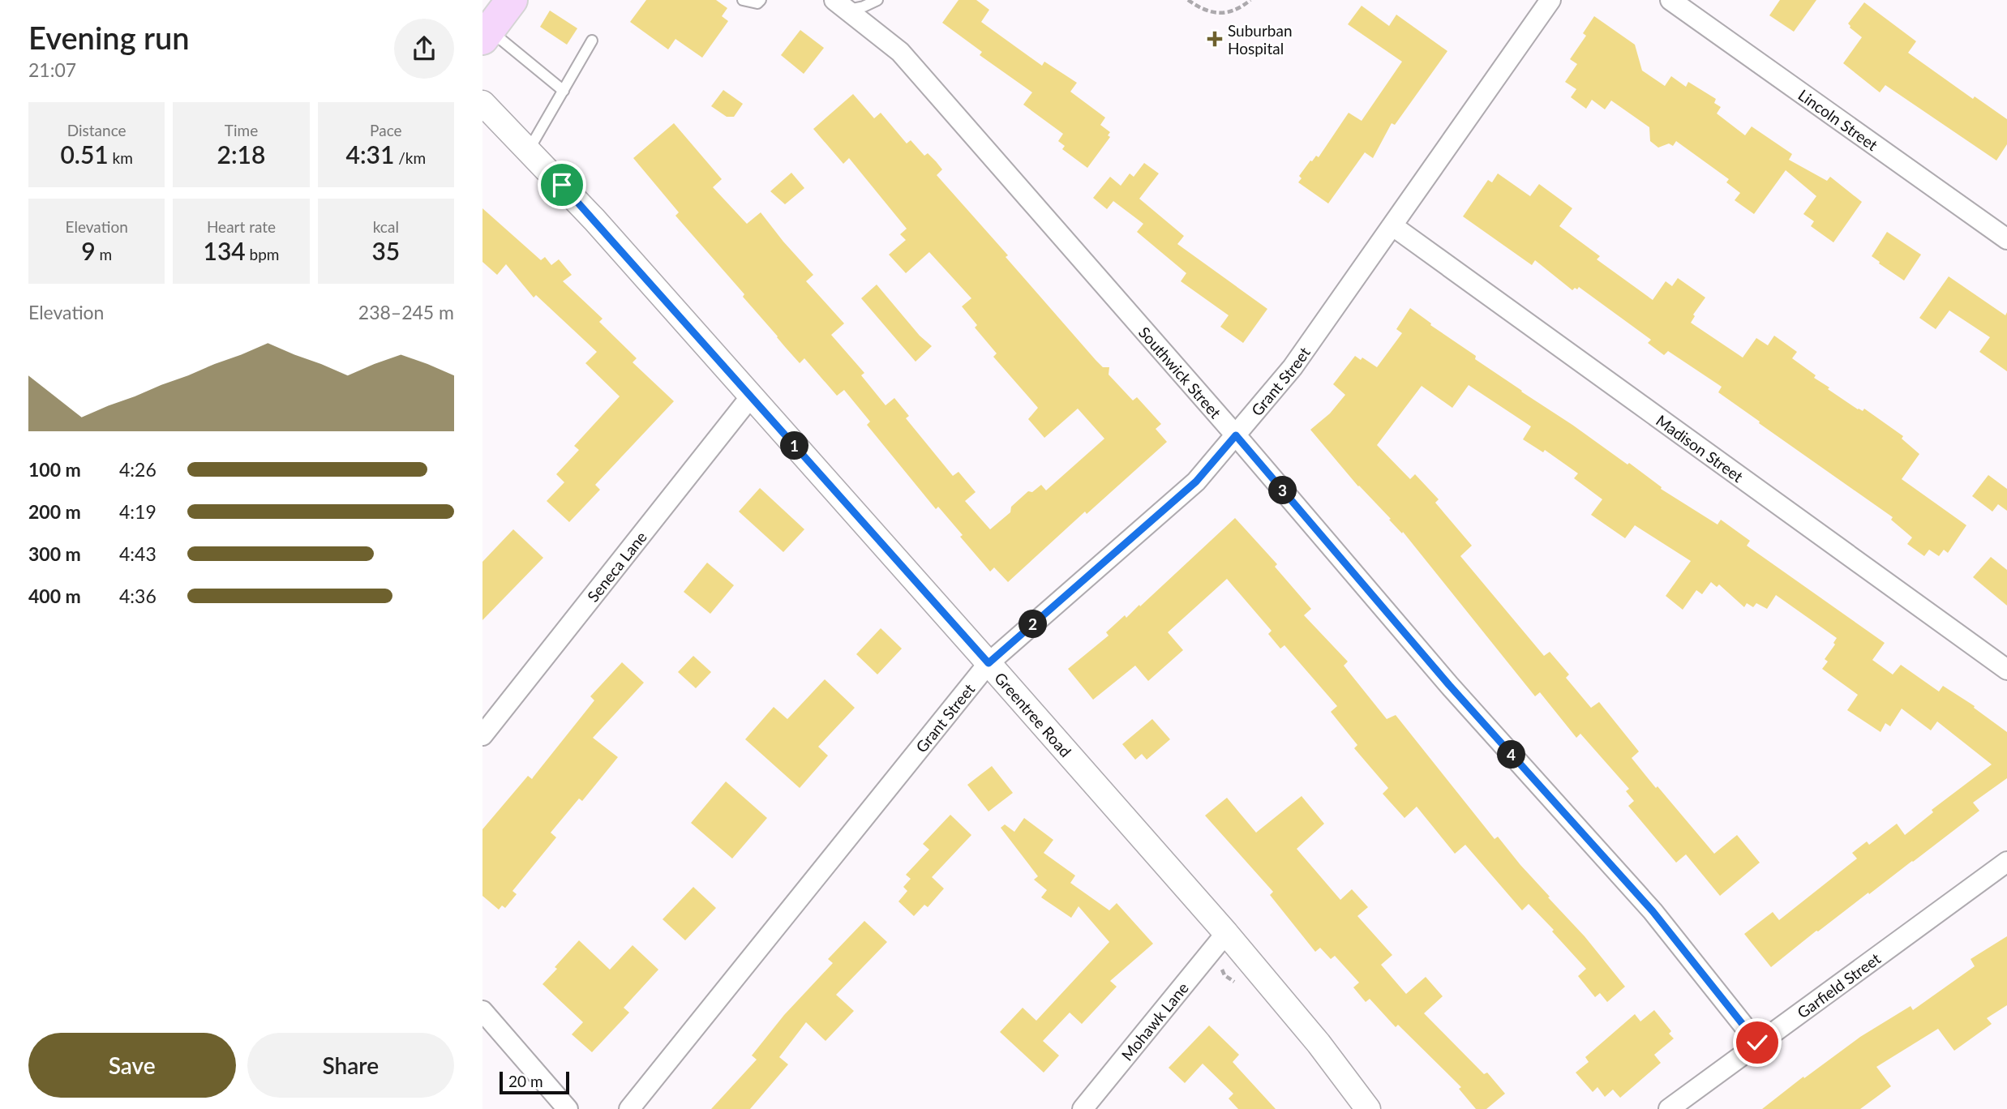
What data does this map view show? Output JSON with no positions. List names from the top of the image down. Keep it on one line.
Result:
{"streets":{"street":["Lincoln Street","Southwick Street","Grant Street","Madison Street","Seneca Lane","Greentree Road","Garfield Street","Mohawk Lane"]},"crossings":[["Southwick Street","Grant Street"],["Southwick Street","Garfield Street"],["Grant Street","Madison Street"],["Grant Street","Greentree Road"],["Seneca Lane","Greentree Road"],["Greentree Road","Mohawk Lane"]],"places":{"health":["Suburban Hospital"]},"scale_bar":"20 m","page":{"heading":["Evening run","21:07"],"stats":[["Distance","0.51 km"],["Time","2:18"],["Pace","4:31 /km"],["Elevation","9 m"],["Heart rate","134 bpm"],["kcal","35"]],"chart":["Elevation","238–245 m"],"pins":["1","3","2","4"],"list":[{"name":"100 m","note":"4:26"},{"name":"200 m","note":"4:19"},{"name":"300 m","note":"4:43"},{"name":"400 m","note":"4:36"}],"buttons":["Save","Share"],"scale":"20 m"}}
